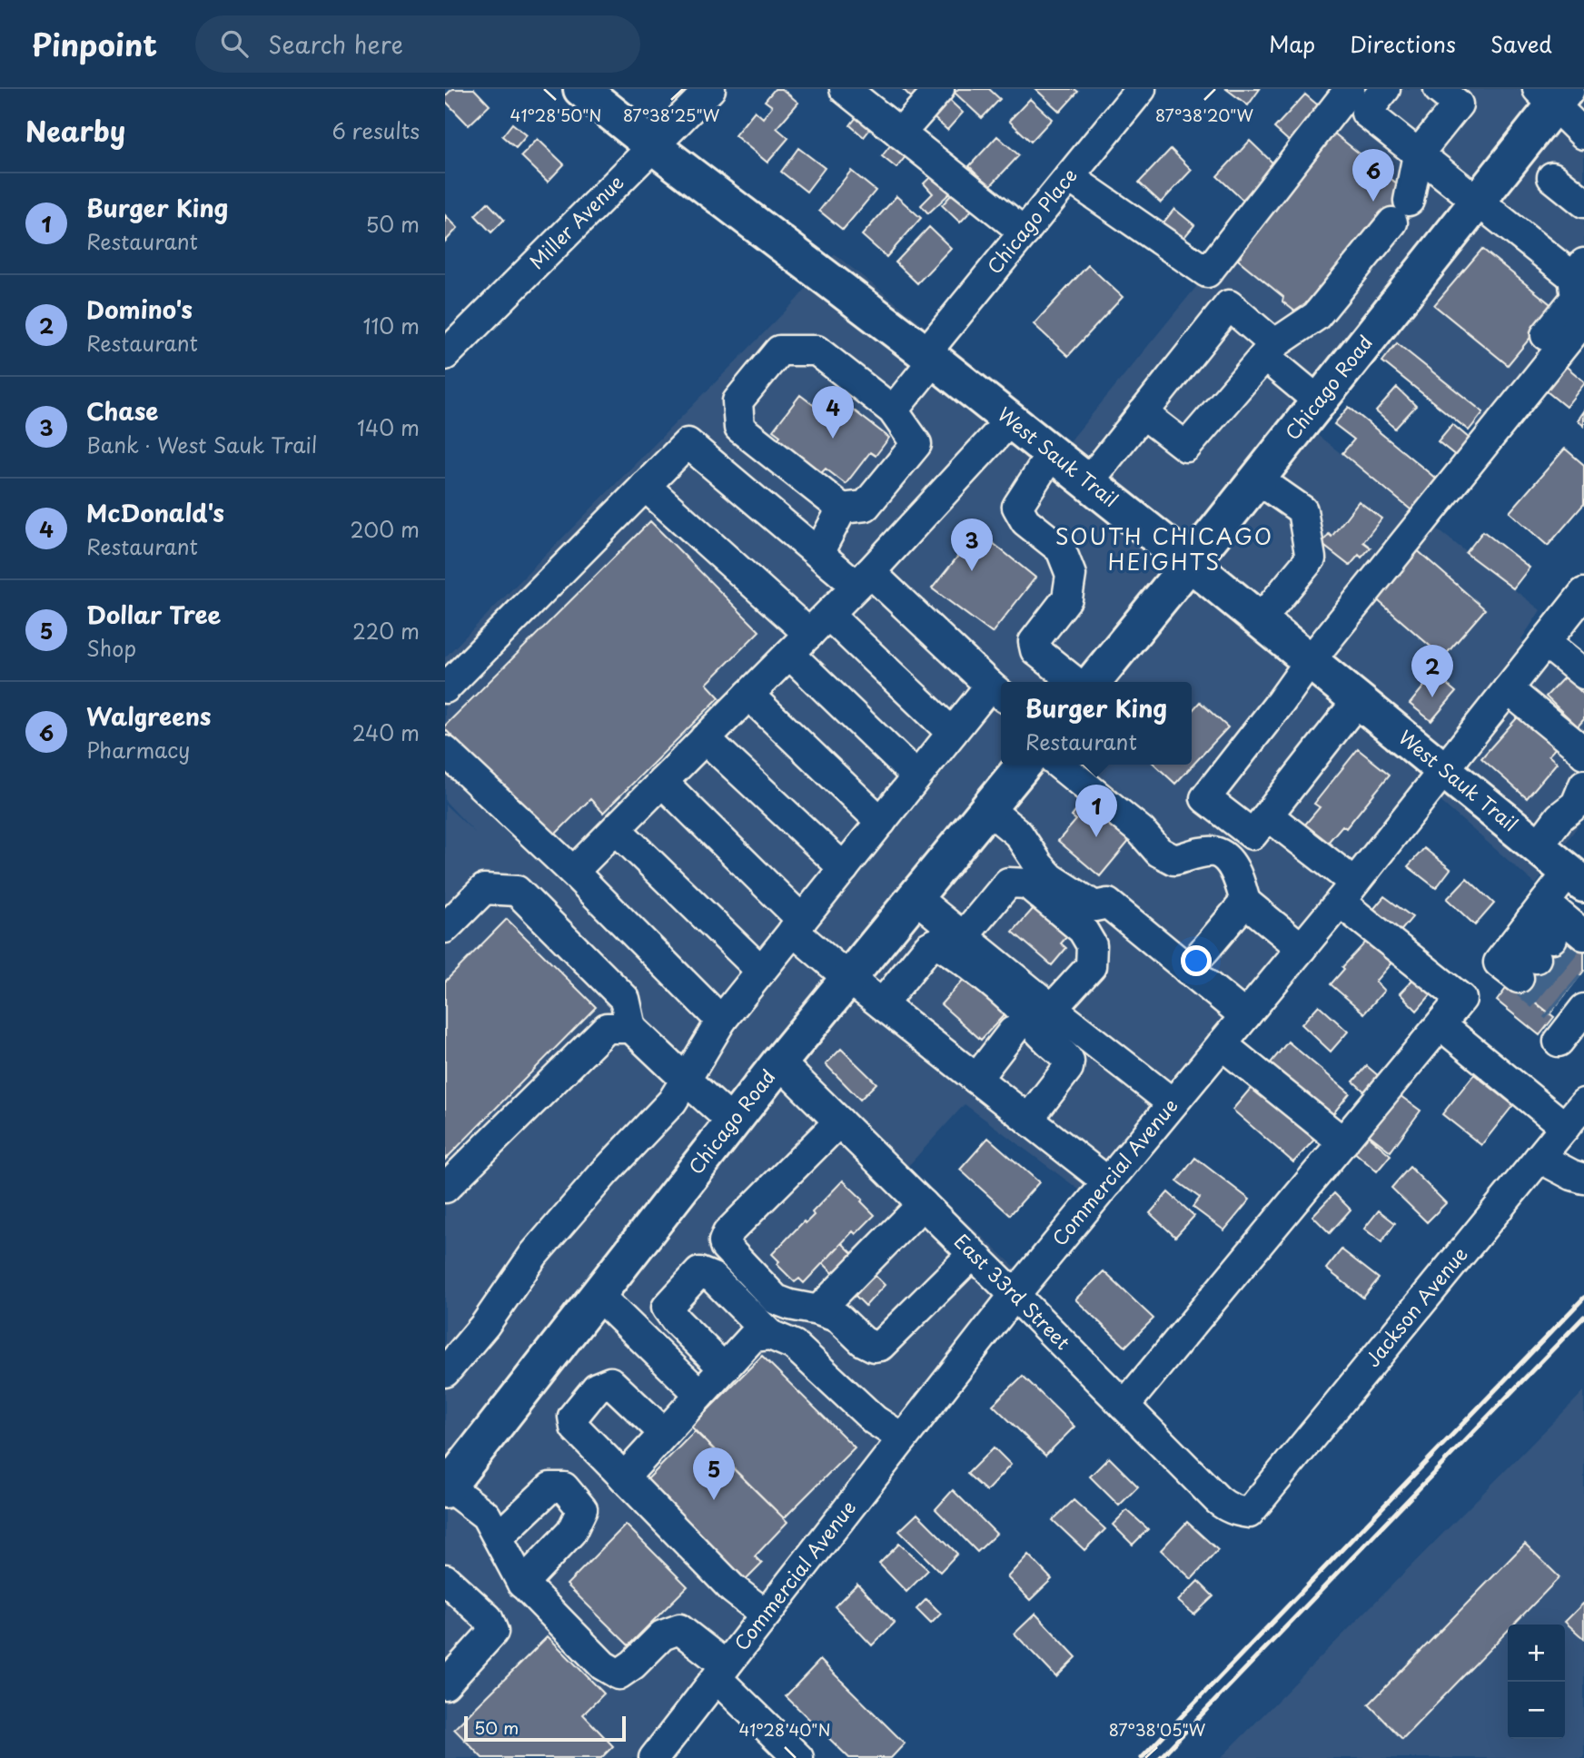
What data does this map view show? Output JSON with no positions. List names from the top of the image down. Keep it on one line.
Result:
{"streets":{"main road":["Chicago Road","West Sauk Trail"],"street":["Miller Avenue","Chicago Place","Commercial Avenue","East 33rd Street","Jackson Avenue"]},"crossings":[["Miller Avenue","West Sauk Trail"],["Chicago Place","West Sauk Trail"],["Chicago Road","West Sauk Trail"],["Chicago Road","East 33rd Street"],["West Sauk Trail","Commercial Avenue"],["Commercial Avenue","East 33rd Street"],["East 33rd Street","Jackson Avenue"]],"districts":["SOUTH CHICAGO HEIGHTS"],"scale_bar":"50 m","page":{"header":"Pinpoint","search":"Search here","nav":["Map","Directions","Saved"],"heading":["Nearby","6 results"],"pins":["6","4","3","2","1","5"],"list":[{"mark":"1","name":"Burger King","note":"Restaurant","value":"50 m"},{"mark":"2","name":"Domino's","note":"Restaurant","value":"110 m"},{"mark":"3","name":"Chase","note":"Bank · West Sauk Trail","value":"140 m"},{"mark":"4","name":"McDonald's","note":"Restaurant","value":"200 m"},{"mark":"5","name":"Dollar Tree","note":"Shop","value":"220 m"},{"mark":"6","name":"Walgreens","note":"Pharmacy","value":"240 m"}],"popup":["Burger King","Restaurant"],"map_buttons":["+","−"],"scale":"50 m"},"coordinates":["41°28'50\"N","87°38'25\"W","87°38'20\"W","41°28'40\"N","87°38'05\"W"]}
